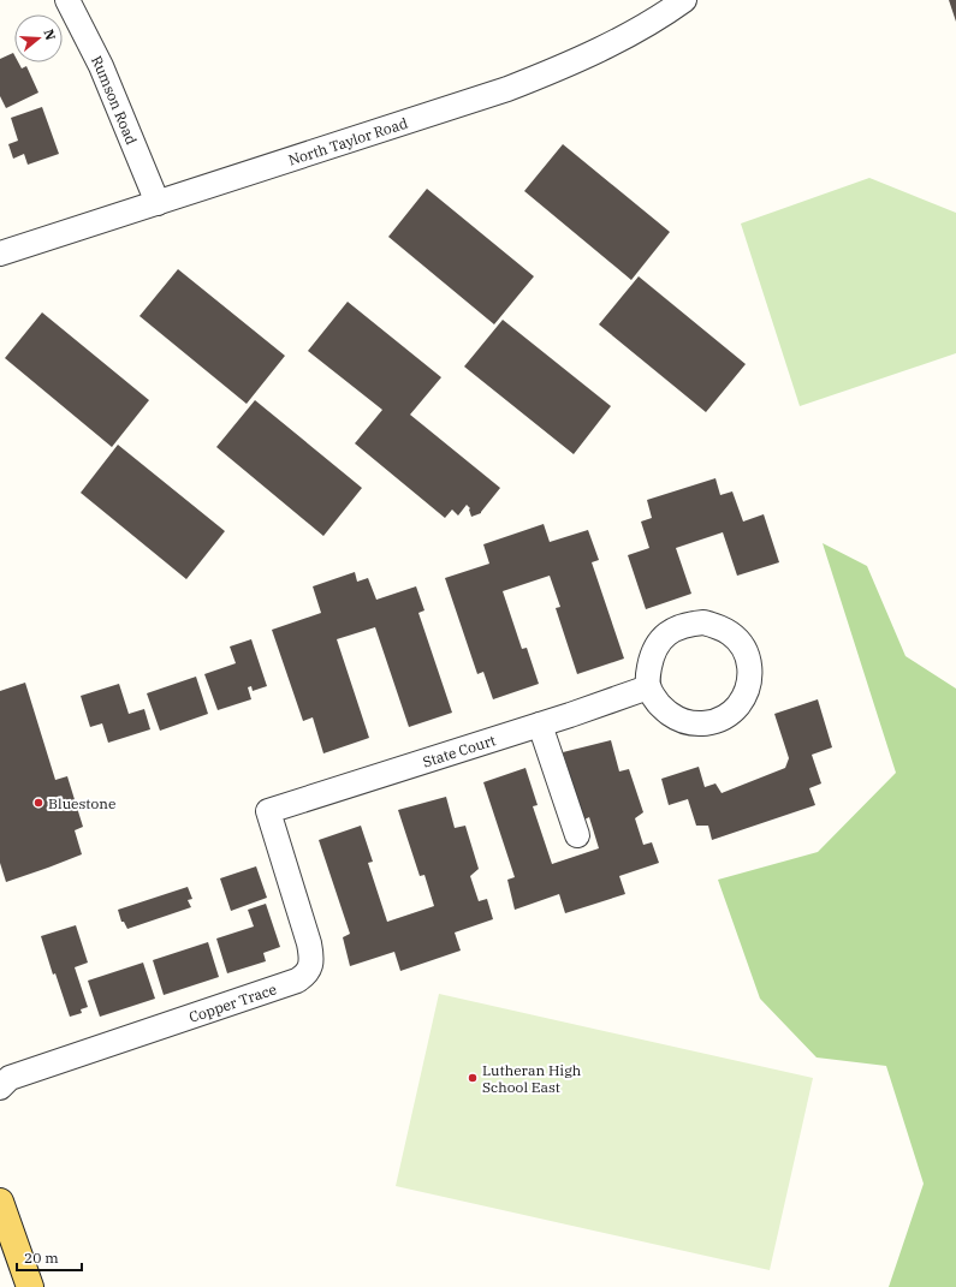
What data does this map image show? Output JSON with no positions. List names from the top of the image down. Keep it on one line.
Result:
{"streets":{"street":["Rumson Road","North Taylor Road","State Court","Copper Trace"]},"crossings":[["Rumson Road","North Taylor Road"],["State Court","Copper Trace"]],"places":["Bluestone","Lutheran High School East"],"scale_bar":"20 m","north":"right"}
